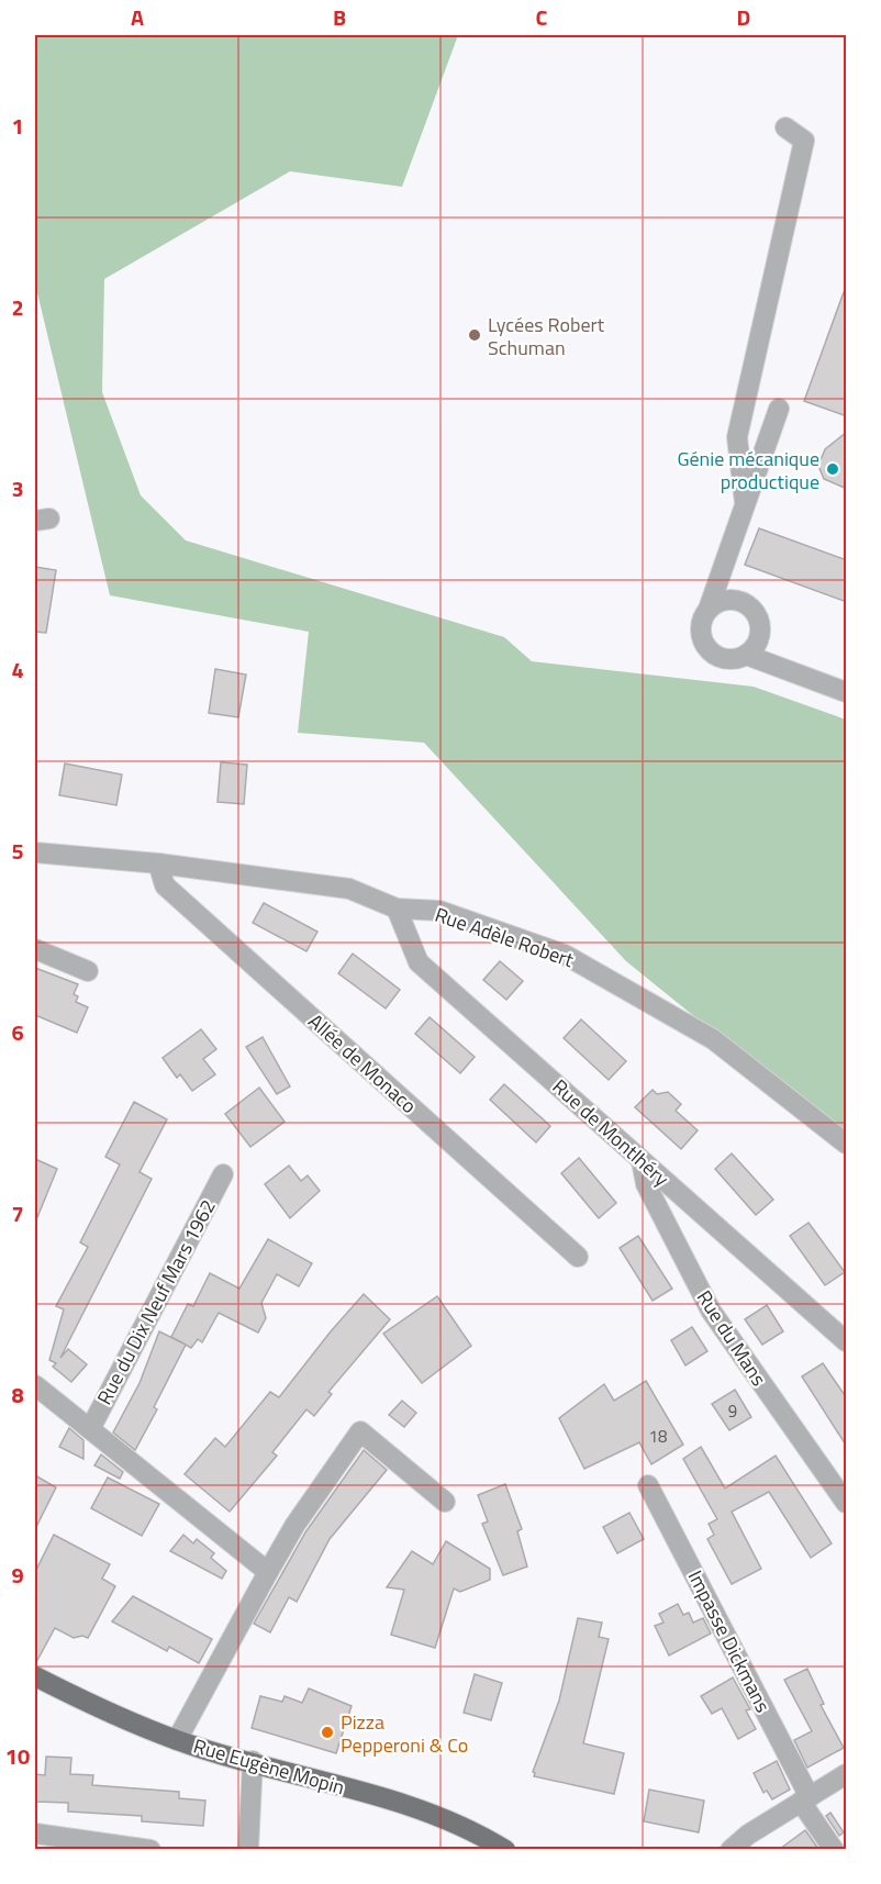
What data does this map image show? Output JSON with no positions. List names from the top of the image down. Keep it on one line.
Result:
{"streets":{"main road":["Rue Eugène Mopin"],"street":["Rue Adèle Robert","Allée de Monaco","Rue de Montlhéry","Rue du Dix Neuf Mars 1962","Rue du Mans","Impasse Dickmans"]},"crossings":[["Rue Adèle Robert","Allée de Monaco"],["Rue Adèle Robert","Rue de Montlhéry"],["Rue de Montlhéry","Rue du Mans"]],"places":["Lycées Robert Schuman","Génie mécanique productique","Pizza Pepperoni & Co"],"house_numbers":["9","18"],"grid":{"columns":["A","B","C","D"],"rows":["1","2","3","4","5","6","7","8","9","10"]}}
